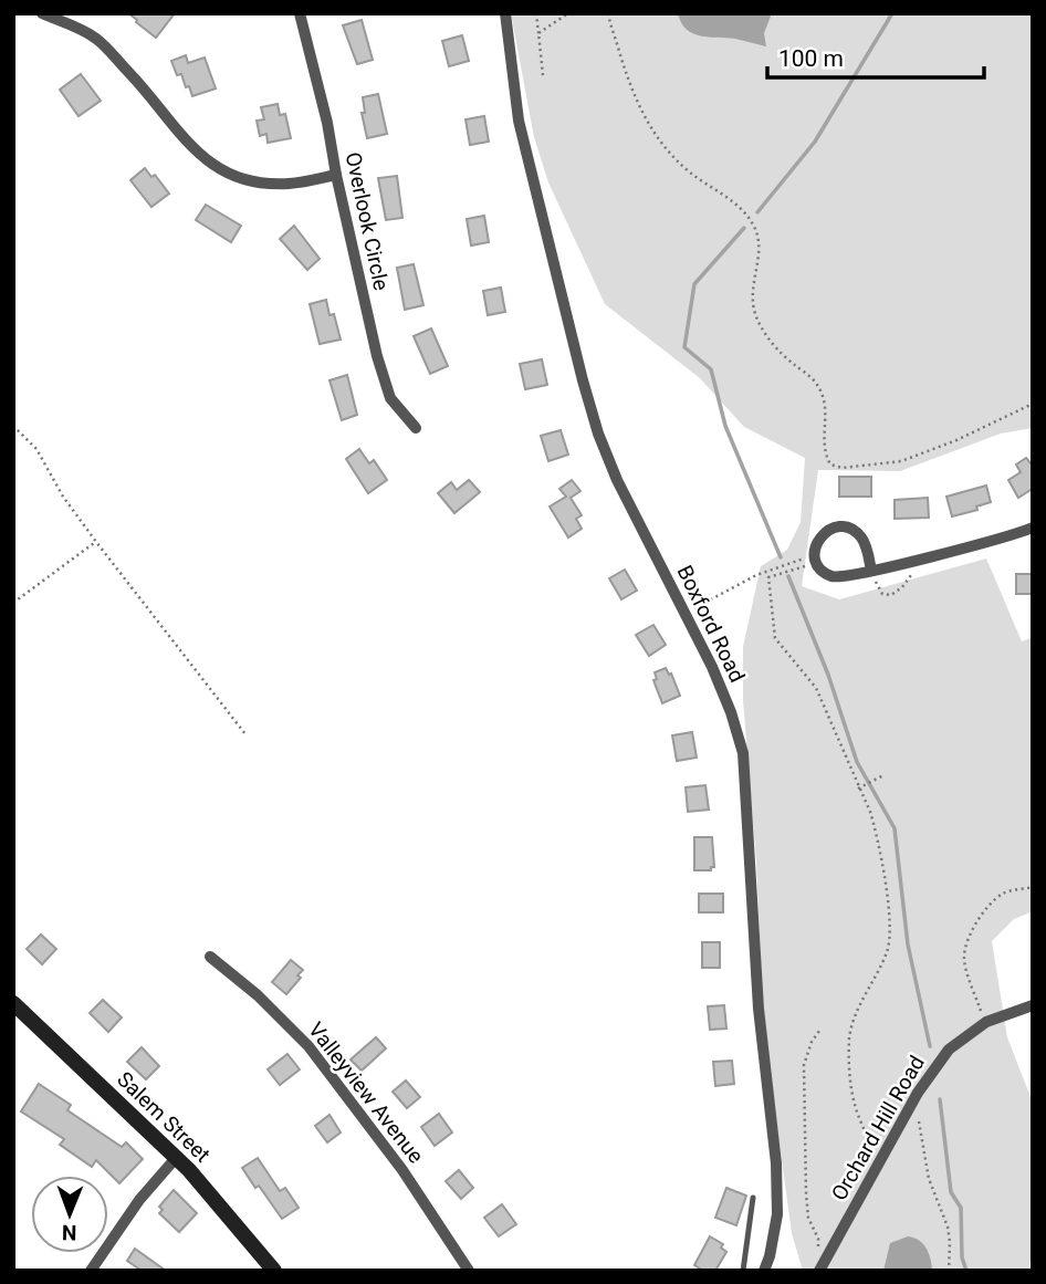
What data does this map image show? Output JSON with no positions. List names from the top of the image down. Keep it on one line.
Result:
{"streets":{"main road":["Salem Street"],"street":["Overlook Circle","Boxford Road","Valleyview Avenue","Orchard Hill Road"]},"scale_bar":"100 m","north":"bottom"}
